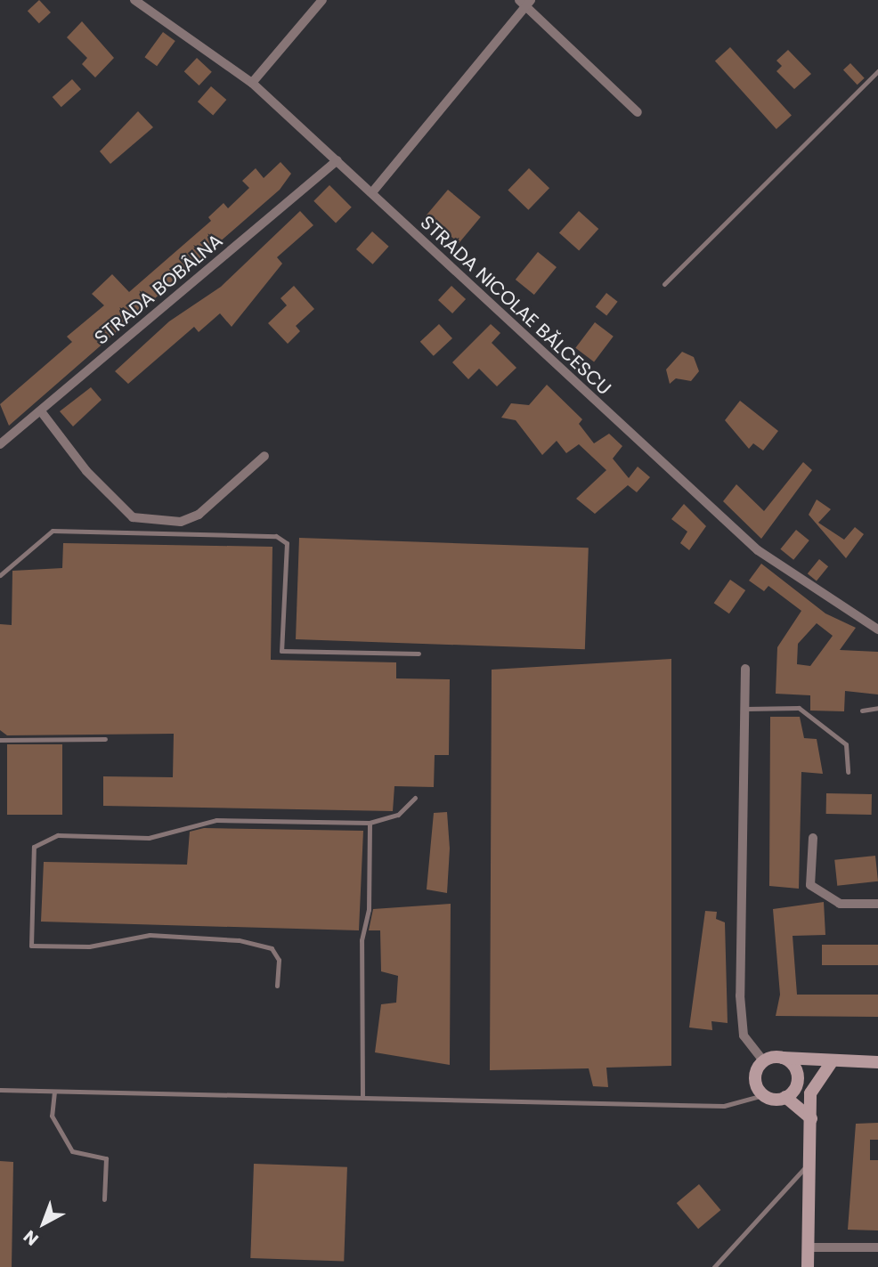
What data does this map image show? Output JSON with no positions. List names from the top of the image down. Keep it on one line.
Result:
{"streets":{"street":["STRADA BOBÂLNA","STRADA NICOLAE BĂLCESCU"]},"crossings":[["STRADA BOBÂLNA","STRADA NICOLAE BĂLCESCU"]],"north":"bottom left"}
